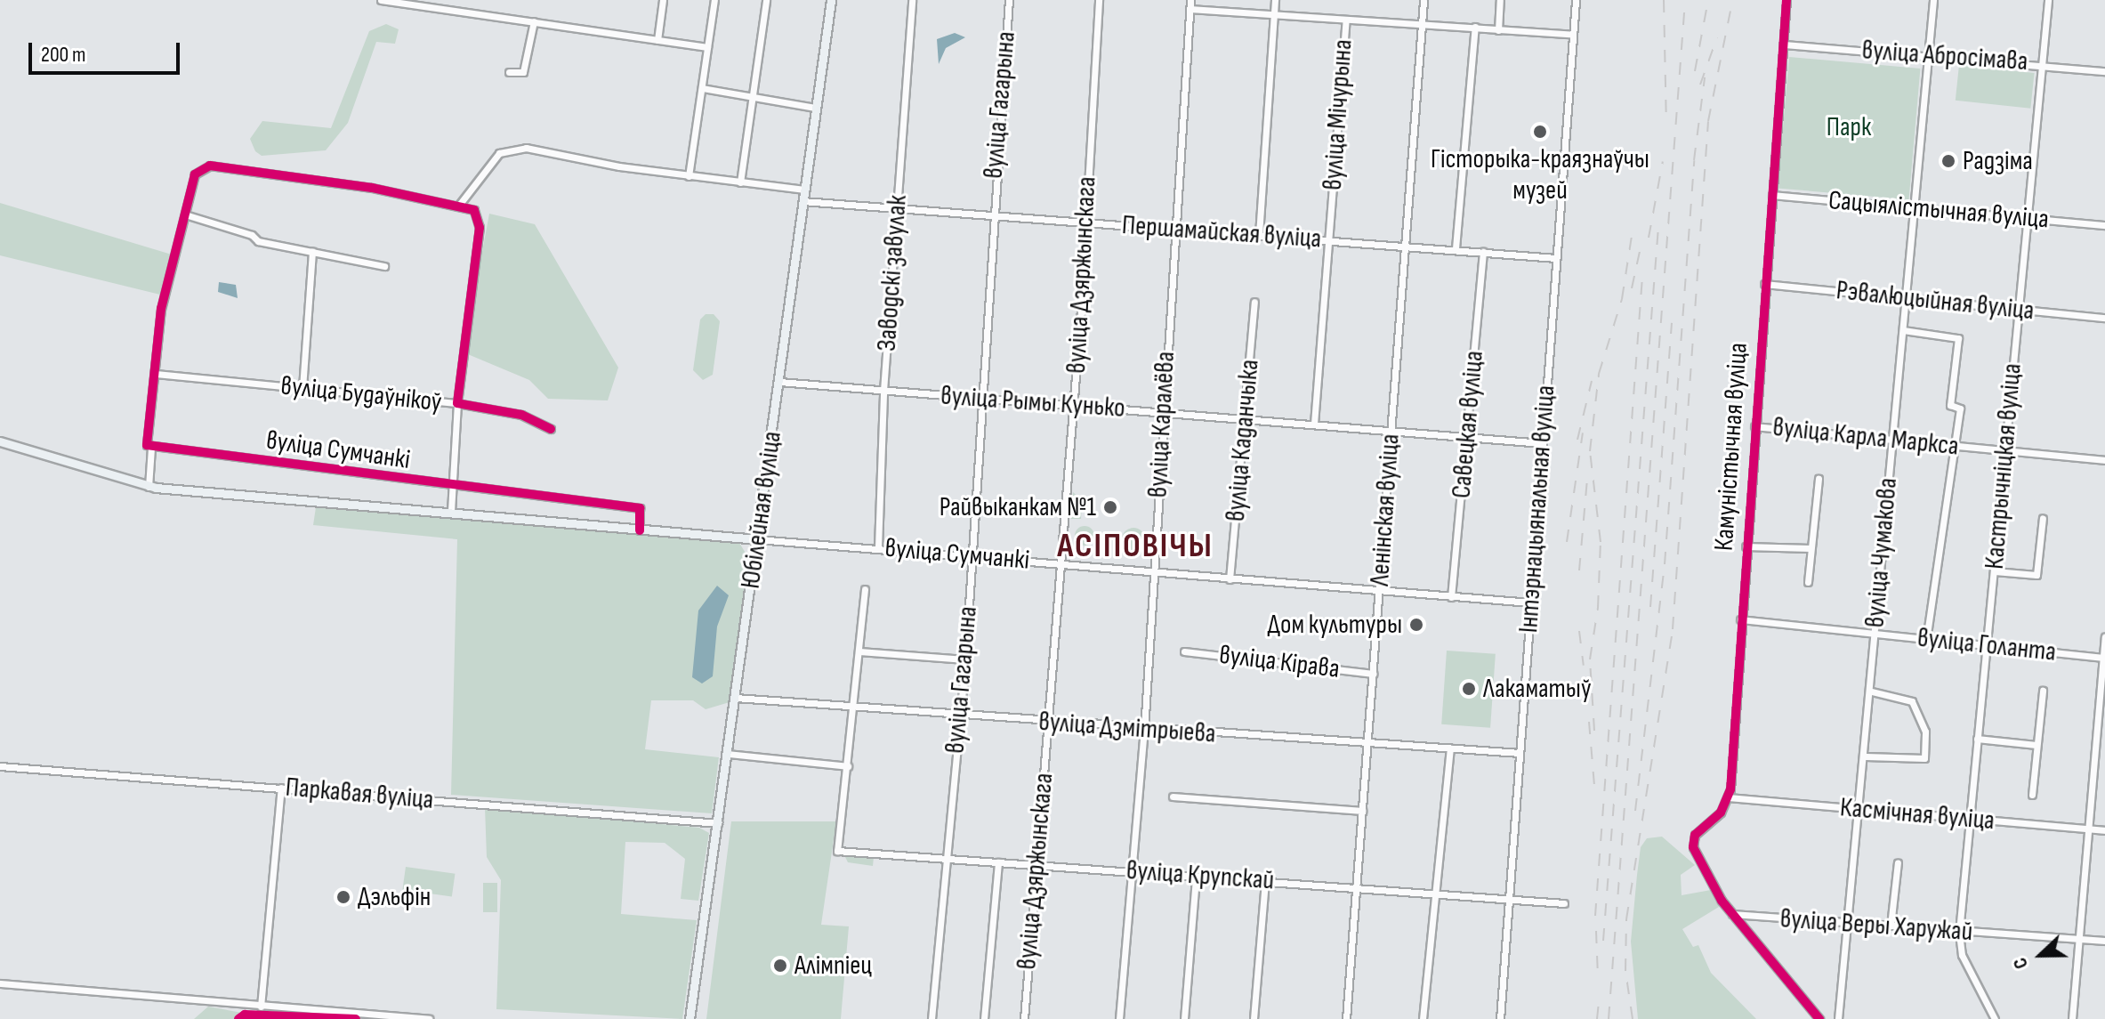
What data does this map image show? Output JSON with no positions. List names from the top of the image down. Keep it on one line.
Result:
{"streets":{"main road":["вуліца Сумчанкі","Юбілейная вуліца"],"street":["вуліца Абросімава","вуліца Гагарына","вуліца Мічурына","Сацыялістычная вуліца","Першамайская вуліца","Заводскі завулак","вуліца Дзяржынскага","Рэвалюцыйная вуліца","вуліца Будаўнікоў","вуліца Рымы Кунько","вуліца Каралёва","Савецкая вуліца","вуліца Карла Маркса","вуліца Каданчыка","Камуністычная вуліца","Кастрычніцкая вуліца","Інтэрнацыянальная вуліца","Ленінская вуліца","вуліца Чумакова","вуліца Голанта","вуліца Кірава","вуліца Дзмітрыева","Паркавая вуліца","Касмічная вуліца","вуліца Крупскай","вуліца Веры Харужай"]},"crossings":[["вуліца Абросімава","Камуністычная вуліца"],["вуліца Абросімава","Кастрычніцкая вуліца"],["вуліца Абросімава","вуліца Чумакова"],["вуліца Гагарына","Першамайская вуліца"],["вуліца Гагарына","вуліца Рымы Кунько"],["вуліца Гагарына","вуліца Сумчанкі"],["вуліца Гагарына","вуліца Дзмітрыева"],["вуліца Гагарына","вуліца Крупскай"],["вуліца Мічурына","Першамайская вуліца"],["вуліца Мічурына","вуліца Рымы Кунько"],["Сацыялістычная вуліца","Камуністычная вуліца"],["Сацыялістычная вуліца","Кастрычніцкая вуліца"],["Сацыялістычная вуліца","вуліца Чумакова"],["Першамайская вуліца","Заводскі завулак"],["Першамайская вуліца","вуліца Дзяржынскага"],["Першамайская вуліца","вуліца Каралёва"],["Першамайская вуліца","Савецкая вуліца"],["Першамайская вуліца","Інтэрнацыянальная вуліца"],["Першамайская вуліца","Юбілейная вуліца"],["Першамайская вуліца","Ленінская вуліца"],["Заводскі завулак","вуліца Рымы Кунько"],["Заводскі завулак","вуліца Сумчанкі"],["вуліца Дзяржынскага","вуліца Рымы Кунько"],["вуліца Дзяржынскага","вуліца Сумчанкі"],["вуліца Дзяржынскага","вуліца Дзмітрыева"],["вуліца Дзяржынскага","вуліца Крупскай"],["Рэвалюцыйная вуліца","Камуністычная вуліца"],["Рэвалюцыйная вуліца","Кастрычніцкая вуліца"],["Рэвалюцыйная вуліца","вуліца Чумакова"],["вуліца Будаўнікоў","вуліца Сумчанкі"],["вуліца Рымы Кунько","вуліца Каралёва"],["вуліца Рымы Кунько","Савецкая вуліца"],["вуліца Рымы Кунько","вуліца Каданчыка"],["вуліца Рымы Кунько","Інтэрнацыянальная вуліца"],["вуліца Рымы Кунько","Юбілейная вуліца"],["вуліца Рымы Кунько","Ленінская вуліца"],["вуліца Каралёва","вуліца Сумчанкі"],["вуліца Каралёва","вуліца Дзмітрыева"],["вуліца Каралёва","вуліца Крупскай"],["Савецкая вуліца","вуліца Сумчанкі"],["вуліца Карла Маркса","Камуністычная вуліца"],["вуліца Карла Маркса","Кастрычніцкая вуліца"],["вуліца Карла Маркса","вуліца Чумакова"],["вуліца Каданчыка","вуліца Сумчанкі"],["Камуністычная вуліца","вуліца Голанта"],["Камуністычная вуліца","Касмічная вуліца"],["вуліца Сумчанкі","Інтэрнацыянальная вуліца"],["вуліца Сумчанкі","Юбілейная вуліца"],["вуліца Сумчанкі","Ленінская вуліца"],["Кастрычніцкая вуліца","вуліца Голанта"],["Кастрычніцкая вуліца","Касмічная вуліца"],["Кастрычніцкая вуліца","вуліца Веры Харужай"],["Інтэрнацыянальная вуліца","вуліца Дзмітрыева"],["Інтэрнацыянальная вуліца","вуліца Крупскай"],["Юбілейная вуліца","вуліца Дзмітрыева"],["Юбілейная вуліца","Паркавая вуліца"],["Ленінская вуліца","вуліца Кірава"],["Ленінская вуліца","вуліца Дзмітрыева"],["Ленінская вуліца","вуліца Крупскай"],["вуліца Чумакова","вуліца Голанта"],["вуліца Чумакова","Касмічная вуліца"],["вуліца Чумакова","вуліца Веры Харужай"]],"districts":["АСІПОВІЧЫ"],"parks":["Парк"],"places":["Гісторыка-краязнаўчы музей","Радзіма","Райвыканкам №1","Дом культуры","Лакаматыў","Дэльфін","Алімпіец"],"scale_bar":"200 m","north":"left"}
